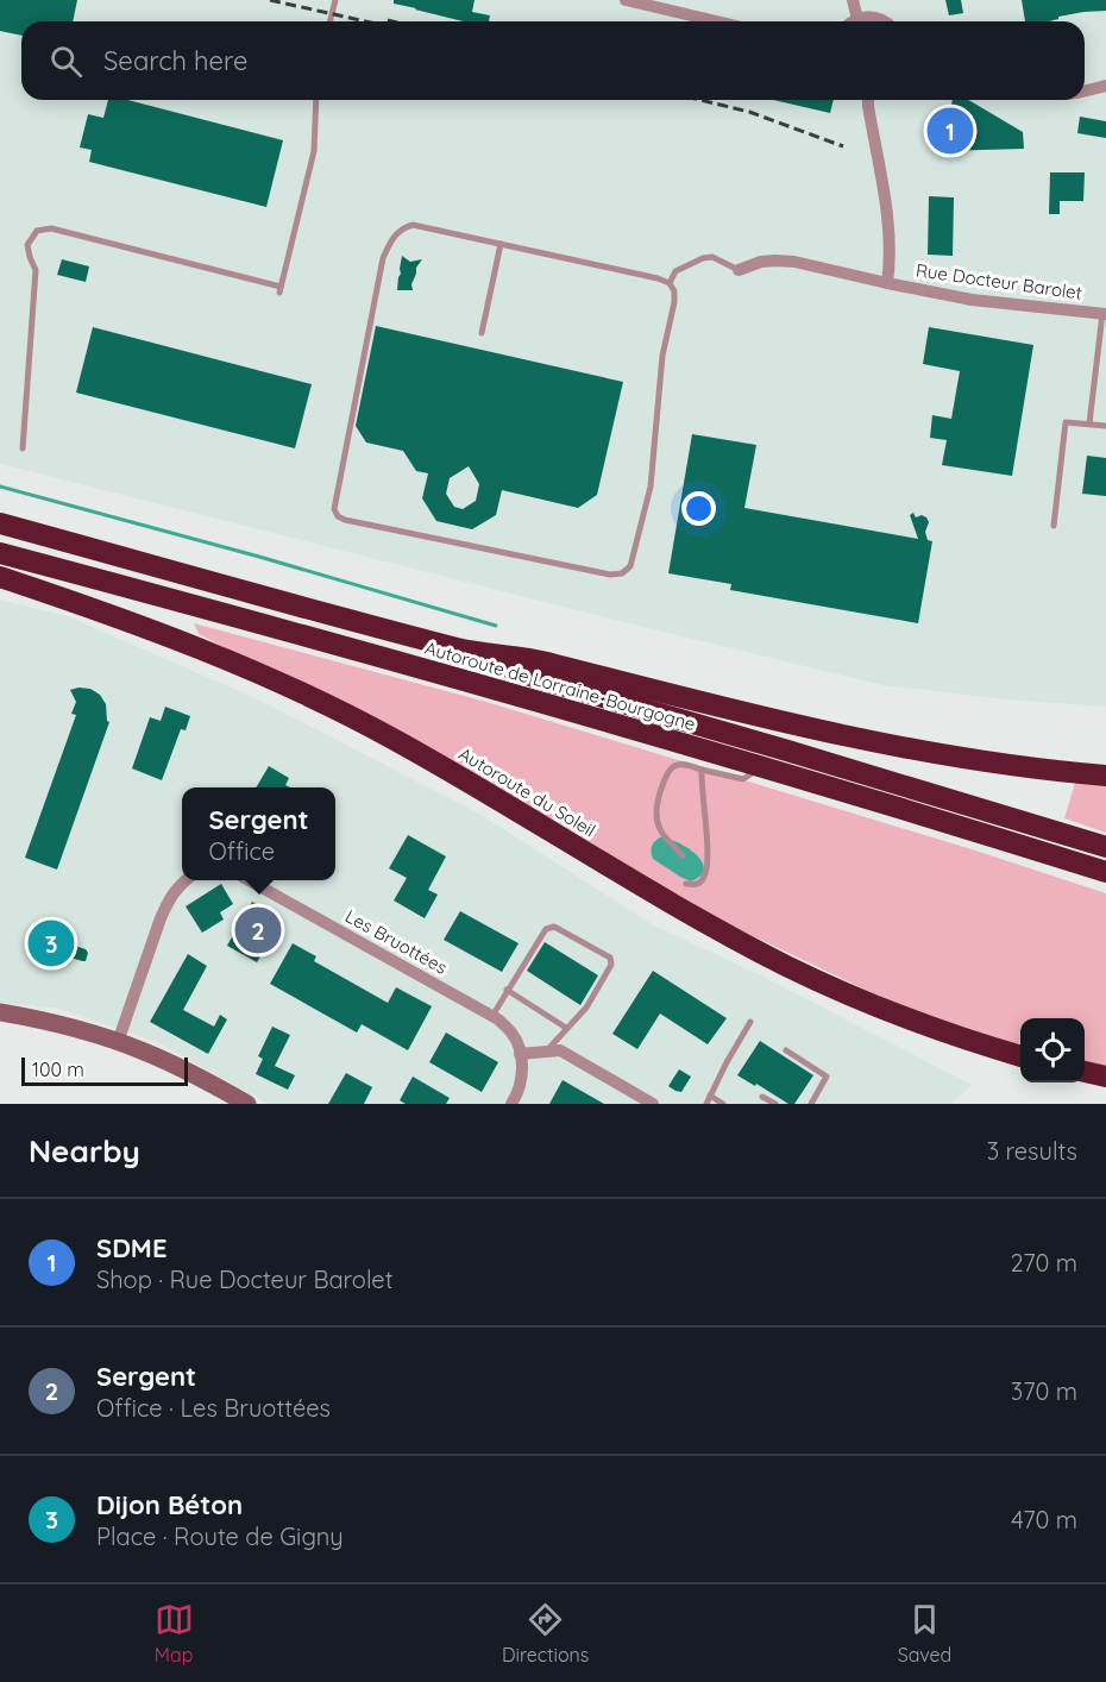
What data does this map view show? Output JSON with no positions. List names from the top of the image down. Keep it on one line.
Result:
{"streets":{"highway":["Autoroute de Lorraine-Bourgogne","Autoroute du Soleil"],"street":["Rue Docteur Barolet","Les Bruottées"]},"scale_bar":"100 m","page":{"search":"Search here","pins":["1","2","3"],"popup":["Sergent","Office"],"scale":"100 m","heading":["Nearby","3 results"],"list":[{"mark":"1","name":"SDME","note":"Shop · Rue Docteur Barolet","value":"270 m"},{"mark":"2","name":"Sergent","note":"Office · Les Bruottées","value":"370 m"},{"mark":"3","name":"Dijon Béton","note":"Place · Route de Gigny","value":"470 m"}],"nav":["Map","Directions","Saved"]}}
